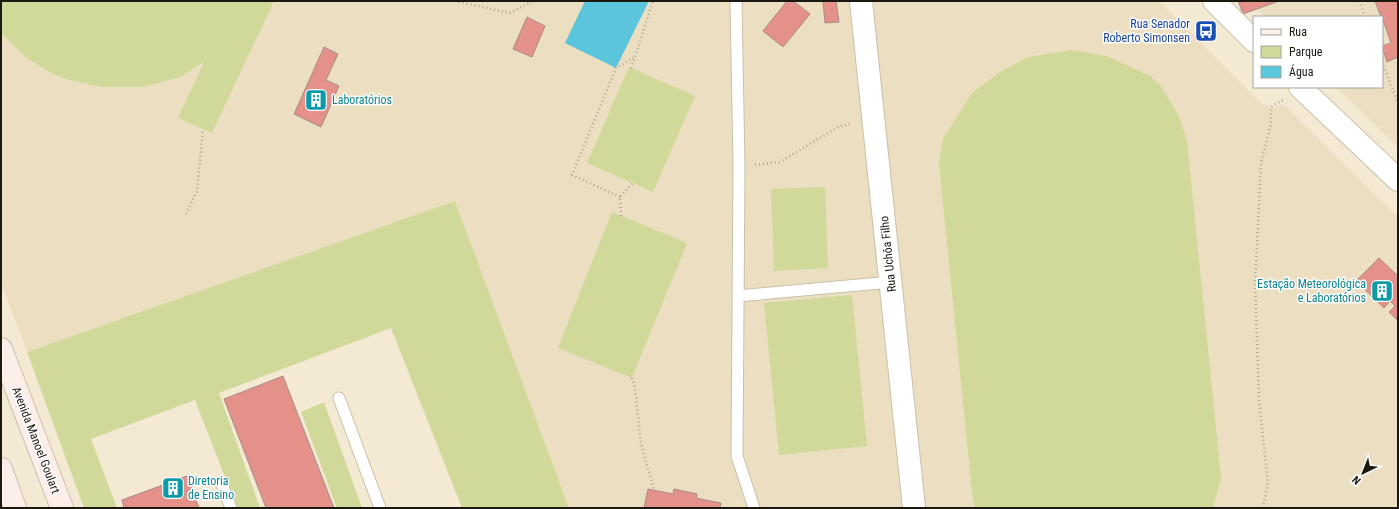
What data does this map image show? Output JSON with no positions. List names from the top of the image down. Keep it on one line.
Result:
{"streets":{"main road":["Avenida Manoel Goulart"],"street":["Rua Uchôa Filho"]},"places":{"bus stop":["Rua Senador Roberto Simonsen"],"building":["Laboratórios","Estação Meteorológica e Laboratórios","Diretoria de Ensino"]},"legend":["Rua","Parque","Água"],"north":"bottom left"}
